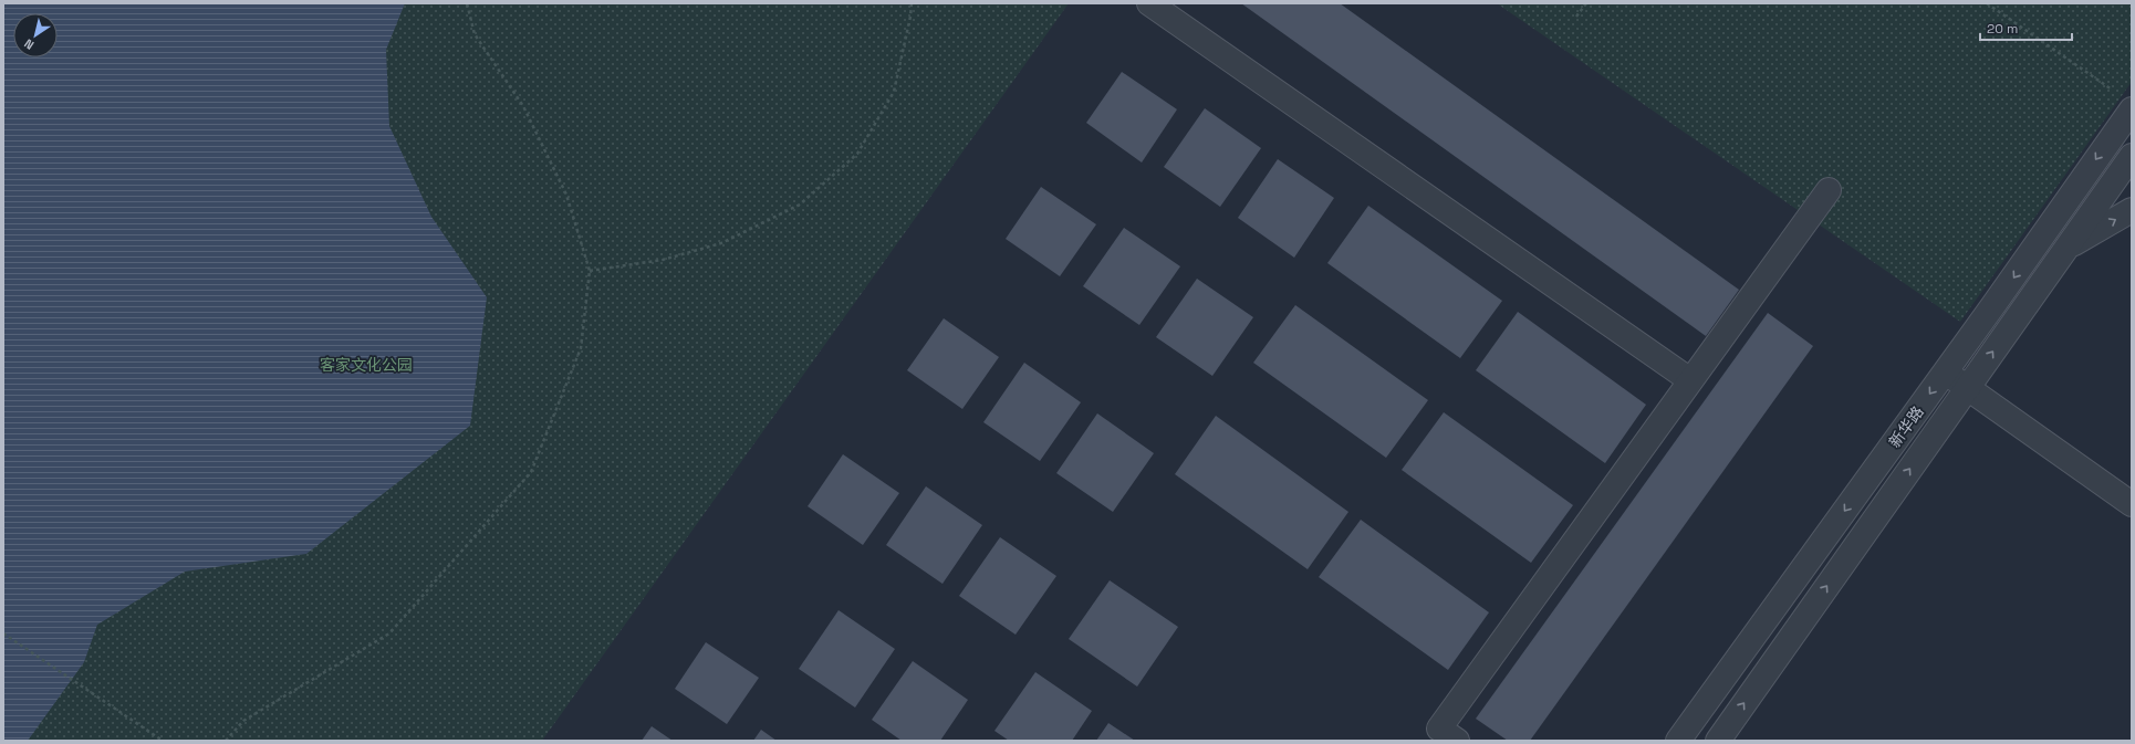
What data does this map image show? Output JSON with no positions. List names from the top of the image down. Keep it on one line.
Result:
{"streets":{"street":["新华路"]},"parks":["客家文化公园"],"scale_bar":"20 m","north":"bottom left"}
